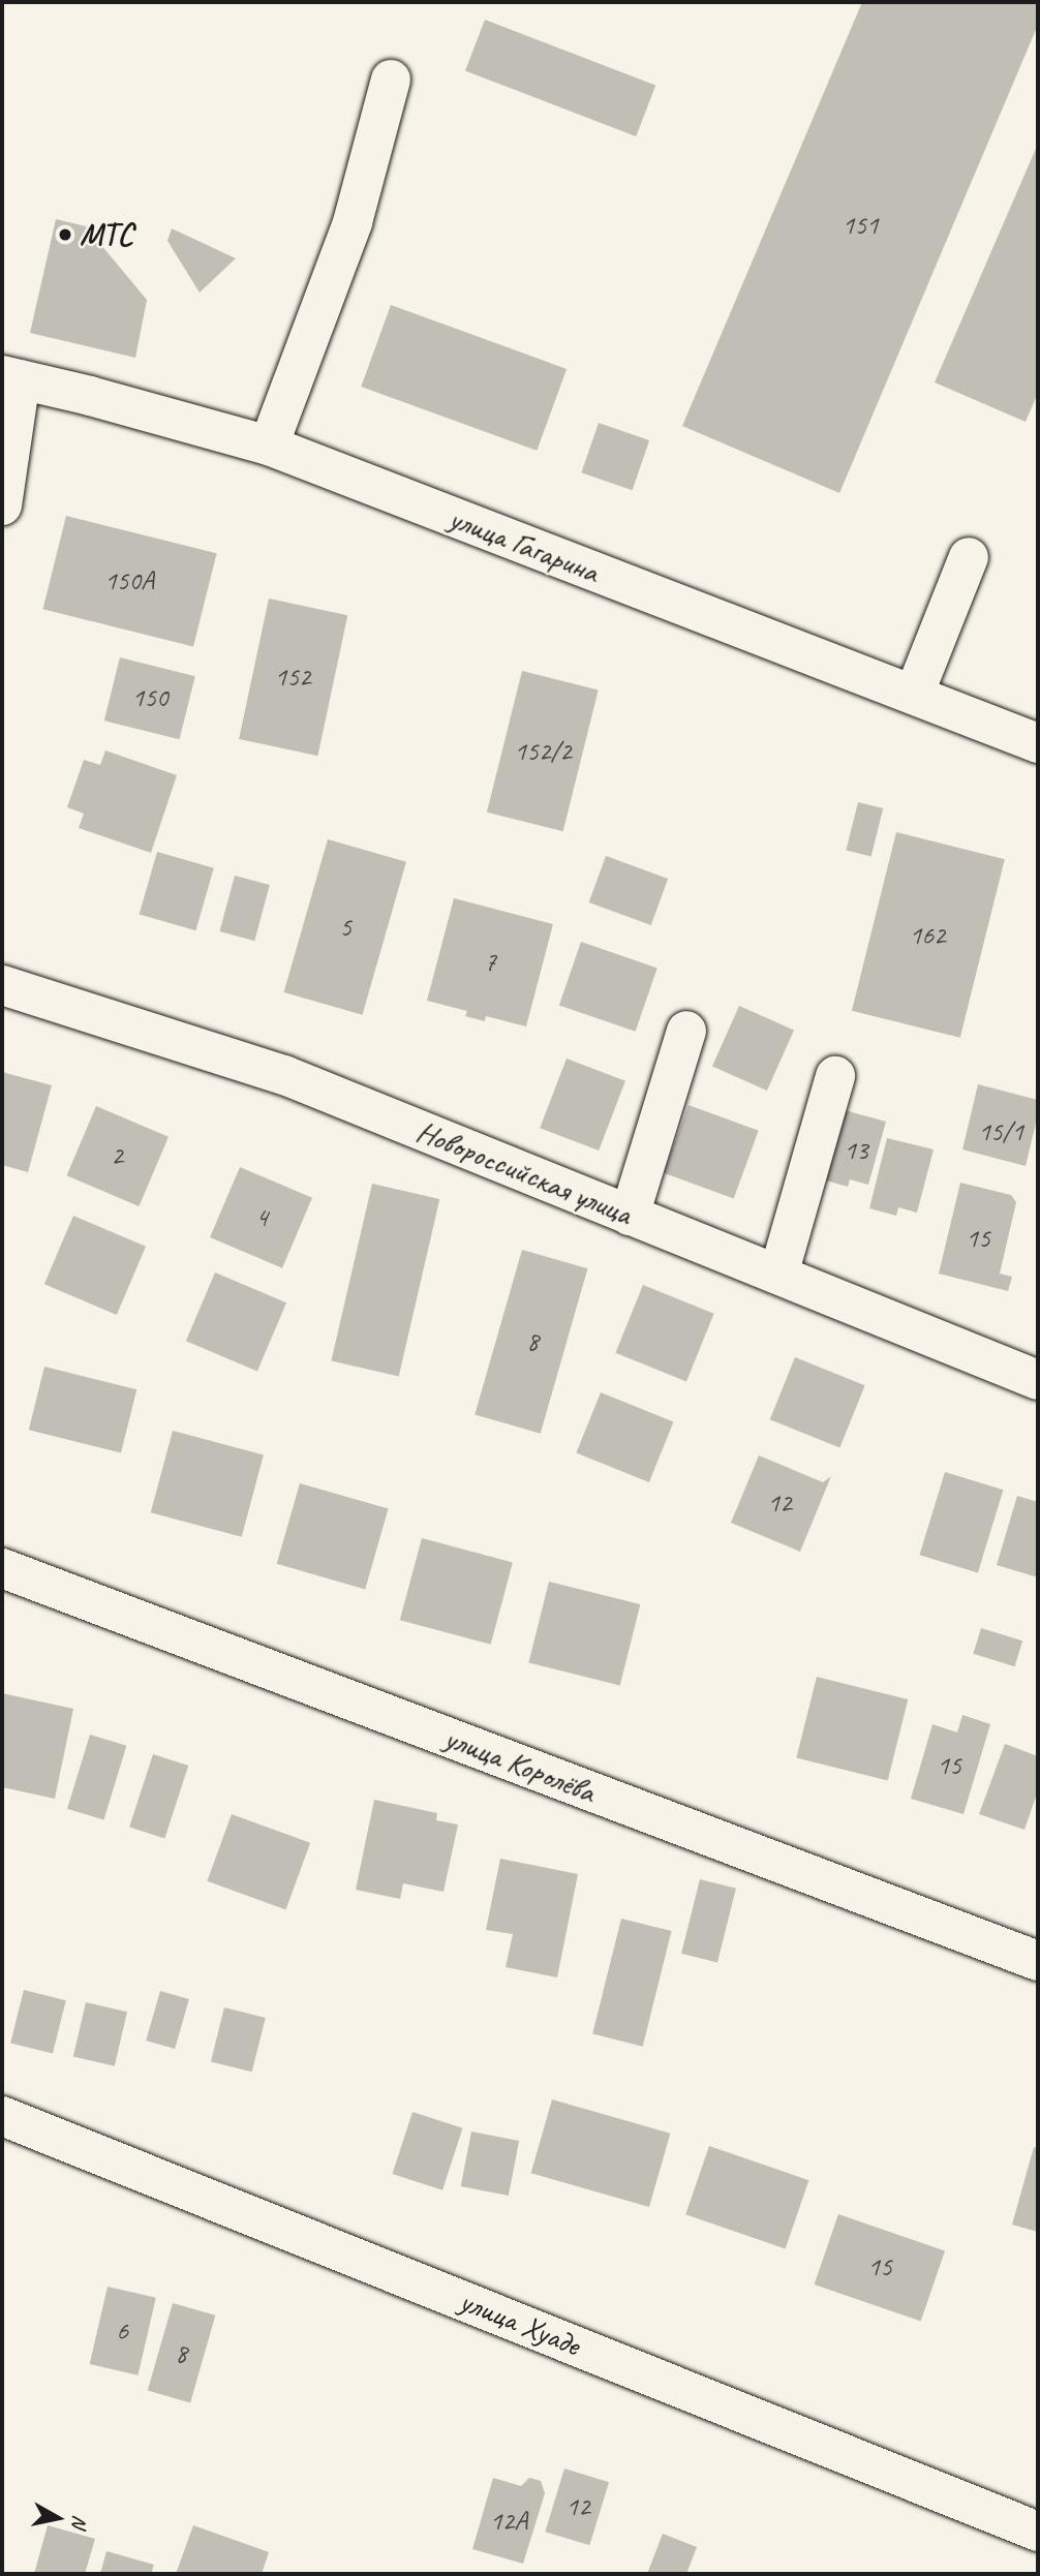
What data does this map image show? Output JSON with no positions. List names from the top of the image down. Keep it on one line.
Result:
{"streets":{"street":["улица Гагарина","Новороссийская улица","улица Королёва","улица Хуаде"]},"places":["МТС"],"house_numbers":["151","150А","152","150","152/2","5","162","7","15/1","13","2","4","15","8","12","15","15","6","8","12","12А"],"north":"right"}
